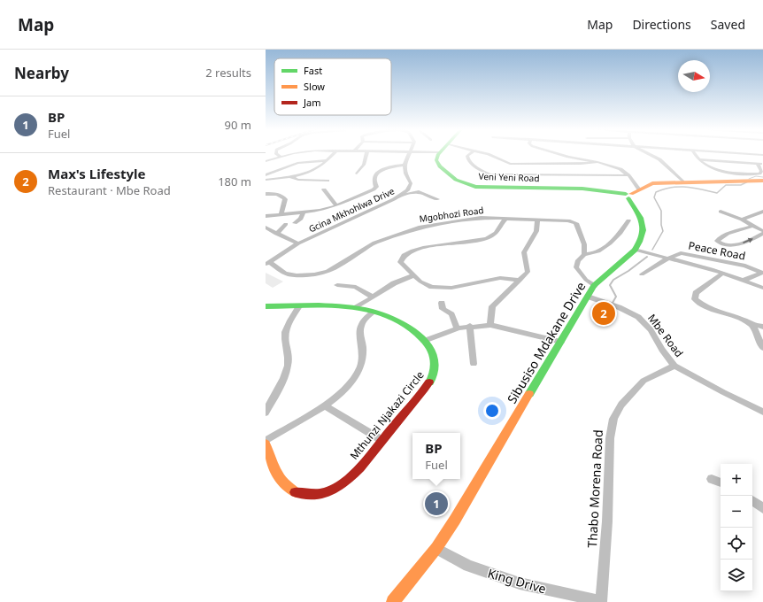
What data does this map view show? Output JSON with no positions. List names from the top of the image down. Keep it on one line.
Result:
{"streets":{"street":["Veni Yeni Road","Gcina Mkhohlwa Drive","Mgobhozi Road","Peace Road","Mbe Road","Sibusiso Mdakane Drive","Mthunzi Njakazi Circle","Thabo Morena Road","King Drive"]},"crossings":[["Veni Yeni Road","Sibusiso Mdakane Drive"],["Gcina Mkhohlwa Drive","Mgobhozi Road"],["Peace Road","Sibusiso Mdakane Drive"],["Mbe Road","Sibusiso Mdakane Drive"],["Mbe Road","Thabo Morena Road"],["Sibusiso Mdakane Drive","King Drive"],["Thabo Morena Road","King Drive"]],"legend":["Fast","Slow","Jam"],"north":"right","page":{"header":"Map","nav":["Map","Directions","Saved"],"heading":["Nearby","2 results"],"list":[{"mark":"1","name":"BP","note":"Fuel","value":"90 m"},{"mark":"2","name":"Max's Lifestyle","note":"Restaurant · Mbe Road","value":"180 m"}],"pins":["2","1"],"popup":["BP","Fuel"],"map_buttons":["+","−"]}}
